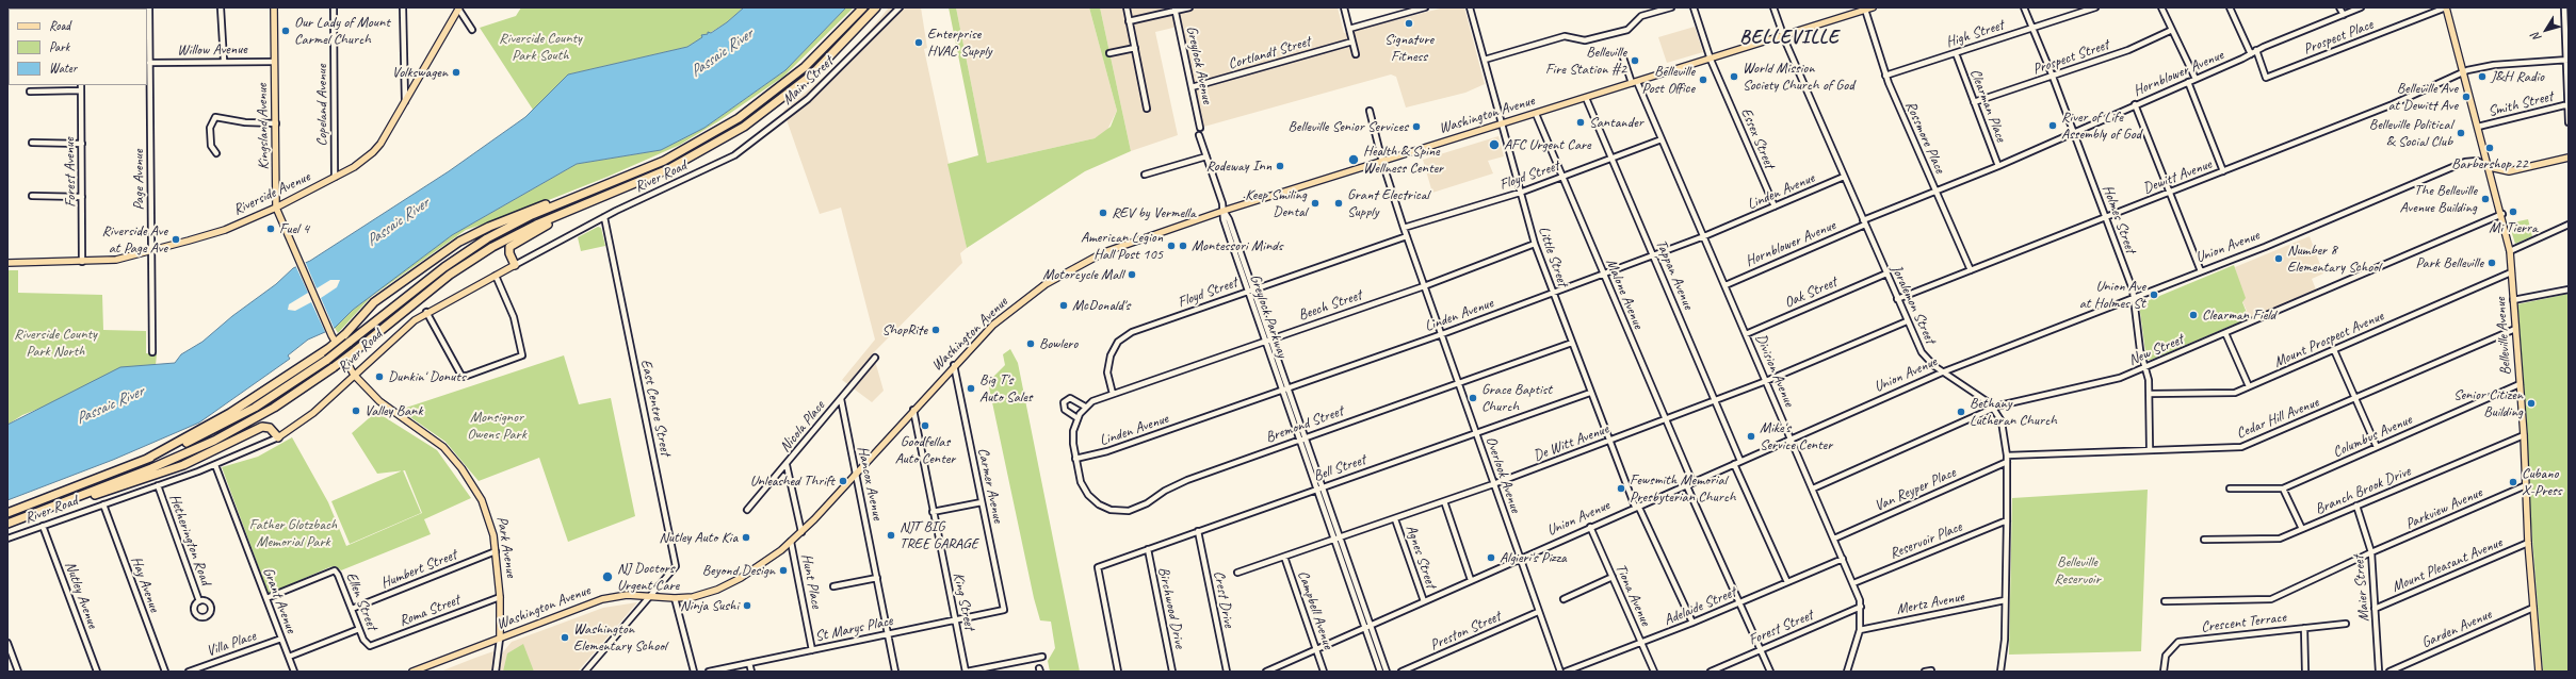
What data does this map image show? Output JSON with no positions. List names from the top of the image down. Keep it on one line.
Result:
{"streets":{"main road":["Washington Avenue","Kingsland Avenue","River Road","Riverside Avenue","Union Avenue","Belleville Avenue","Park Avenue"],"street":["High Street","Prospect Place","Willow Avenue","Cortlandt Street","Prospect Street","Greylock Avenue","Hornblower Avenue","Main Street","Smith Street","Copeland Avenue","Clearman Place","Rossmore Place","Essex Street","Forest Avenue","Floyd Street","Dewitt Avenue","Page Avenue","Linden Avenue","Holmes Street","Little Street","Tappan Avenue","Oak Street","Malone Avenue","Joralemon Street","Beech Street","Greylock Parkway","Mount Prospect Avenue","New Street","Division Avenue","East Centre Street","Cedar Hill Avenue","Bremond Street","Nicola Place","Columbus Avenue","De Witt Avenue","Bell Street","Overlook Avenue","Hancox Avenue","Carmer Avenue","Van Reyper Place","Branch Brook Drive","Parkview Avenue","Hetherington Road","Reservoir Place","Agnes Street","Mount Pleasant Avenue","Humbert Street","Hunt Place","Hay Avenue","Maier Street","Nutley Avenue","Tiona Avenue","Crest Drive","Grant Avenue","Ellen Street","King Street","Mertz Avenue","Adelaide Street","Birchwood Drive","Campbell Avenue","Roma Street","Crescent Terrace","Forest Street","St Marys Place","Garden Avenue","Preston Street","Villa Place"]},"crossings":[["High Street","Clearman Place"],["High Street","Rossmore Place"],["High Street","Holmes Street"],["Prospect Place","Hornblower Avenue"],["Prospect Place","Belleville Avenue"],["Willow Avenue","Kingsland Avenue"],["Willow Avenue","Page Avenue"],["Cortlandt Street","Greylock Avenue"],["Prospect Street","Clearman Place"],["Prospect Street","Holmes Street"],["Hornblower Avenue","Clearman Place"],["Hornblower Avenue","Rossmore Place"],["Hornblower Avenue","Holmes Street"],["Hornblower Avenue","Joralemon Street"],["Hornblower Avenue","Division Avenue"],["Main Street","River Road"],["Smith Street","Belleville Avenue"],["Copeland Avenue","Riverside Avenue"],["Washington Avenue","Rossmore Place"],["Washington Avenue","Essex Street"],["Washington Avenue","Little Street"],["Washington Avenue","Tappan Avenue"],["Washington Avenue","Malone Avenue"],["Washington Avenue","Joralemon Street"],["Washington Avenue","Greylock Parkway"],["Washington Avenue","Division Avenue"],["Washington Avenue","East Centre Street"],["Washington Avenue","Hancox Avenue"],["Washington Avenue","Carmer Avenue"],["Washington Avenue","Park Avenue"],["Washington Avenue","Hunt Place"],["Washington Avenue","King Street"],["Kingsland Avenue","Riverside Avenue"],["Kingsland Avenue","Park Avenue"],["Rossmore Place","Dewitt Avenue"],["Essex Street","Linden Avenue"],["Forest Avenue","Riverside Avenue"],["Floyd Street","Little Street"],["Floyd Street","Tappan Avenue"],["Floyd Street","Malone Avenue"],["Floyd Street","Beech Street"],["Floyd Street","Greylock Parkway"],["Floyd Street","Division Avenue"],["Floyd Street","Overlook Avenue"],["River Road","East Centre Street"],["River Road","Hetherington Road"],["River Road","Park Avenue"],["River Road","Hay Avenue"],["River Road","Nutley Avenue"],["River Road","Grant Avenue"],["Dewitt Avenue","Holmes Street"],["Dewitt Avenue","Joralemon Street"],["Dewitt Avenue","Belleville Avenue"],["Page Avenue","Riverside Avenue"],["Linden Avenue","Little Street"],["Linden Avenue","Tappan Avenue"],["Linden Avenue","Malone Avenue"],["Linden Avenue","Joralemon Street"],["Linden Avenue","Greylock Parkway"],["Linden Avenue","Division Avenue"],["Linden Avenue","Bremond Street"],["Linden Avenue","Overlook Avenue"],["Holmes Street","Union Avenue"],["Holmes Street","Mount Prospect Avenue"],["Holmes Street","New Street"],["Holmes Street","Cedar Hill Avenue"],["Union Avenue","Little Street"],["Union Avenue","Tappan Avenue"],["Union Avenue","Malone Avenue"],["Union Avenue","Joralemon Street"],["Union Avenue","Greylock Parkway"],["Union Avenue","Belleville Avenue"],["Union Avenue","Division Avenue"],["Union Avenue","Overlook Avenue"],["Union Avenue","Agnes Street"],["Union Avenue","Tiona Avenue"],["Union Avenue","Campbell Avenue"],["Little Street","Beech Street"],["Little Street","Bremond Street"],["Little Street","De Witt Avenue"],["Little Street","Bell Street"],["Little Street","Adelaide Street"],["Tappan Avenue","De Witt Avenue"],["Oak Street","Joralemon Street"],["Oak Street","Division Avenue"],["Malone Avenue","De Witt Avenue"],["Joralemon Street","New Street"],["Joralemon Street","Cedar Hill Avenue"],["Joralemon Street","De Witt Avenue"],["Joralemon Street","Van Reyper Place"],["Joralemon Street","Reservoir Place"],["Joralemon Street","Mertz Avenue"],["Beech Street","Greylock Parkway"],["Beech Street","Overlook Avenue"],["Greylock Parkway","Bremond Street"],["Greylock Parkway","De Witt Avenue"],["Greylock Parkway","Bell Street"],["Belleville Avenue","Mount Prospect Avenue"],["Belleville Avenue","New Street"],["Belleville Avenue","Cedar Hill Avenue"],["Belleville Avenue","Columbus Avenue"],["Belleville Avenue","Branch Brook Drive"],["Belleville Avenue","Parkview Avenue"],["Belleville Avenue","Mount Pleasant Avenue"],["Belleville Avenue","Garden Avenue"],["New Street","Division Avenue"],["Division Avenue","De Witt Avenue"],["Division Avenue","Van Reyper Place"],["Division Avenue","Reservoir Place"],["Division Avenue","Mertz Avenue"],["Division Avenue","Adelaide Street"],["Division Avenue","Forest Street"],["Bremond Street","Overlook Avenue"],["Nicola Place","Hancox Avenue"],["De Witt Avenue","Overlook Avenue"],["De Witt Avenue","Agnes Street"],["De Witt Avenue","Campbell Avenue"],["Bell Street","Overlook Avenue"],["Bell Street","Crest Drive"],["Bell Street","Birchwood Drive"],["Overlook Avenue","Preston Street"],["Hancox Avenue","St Marys Place"],["Carmer Avenue","St Marys Place"],["Branch Brook Drive","Maier Street"],["Parkview Avenue","Maier Street"],["Park Avenue","Humbert Street"],["Park Avenue","Roma Street"],["Mount Pleasant Avenue","Maier Street"],["Humbert Street","Ellen Street"],["Hunt Place","St Marys Place"],["Tiona Avenue","Adelaide Street"],["Grant Avenue","Ellen Street"],["Grant Avenue","Villa Place"],["Ellen Street","Roma Street"],["King Street","St Marys Place"]],"districts":["BELLEVILLE"],"water":["Passaic River"],"parks":["Riverside County Park South","Riverside County Park North","Monsignor Owens Park","Father Glotzbach Memorial Park","Belleville Reservoir"],"places":["Signature Fitness","Our Lady of Mount Carmel Church","Enterprise HVAC Supply","Belleville Fire Station #2","Volkswagen","World Mission Society Church of God","J&H Radio","Belleville Post Office","Belleville Ave at Dewitt Ave","Santander","River of Life Assembly of God","Belleville Senior Services","Belleville Political & Social Club","AFC Urgent Care","Barbershop 22","Health & Spine Wellness Center","Rodeway Inn","The Belleville Avenue Building",".Keep Smiling Dental","Grant Electrical Supply","Mi Tierra","REV by Vermella","Fuel 4","Riverside Ave at Page Ave","American Legion Hall Post 105","Montessori Minds","Number 8 Elementary School","Park Belleville","Motorcycle Mall","Union Ave at Holmes St","McDonald's","Clearman Field","ShopRite","Bowlero","Dunkin' Donuts","Big T's Auto Sales","Grace Baptist Church","Senior Citizen Building","Valley Bank","Bethany Lutheran Church","Goodfellas Auto Center","Mike's Service Center","Unleashed Thrift","Cubano X-Press","Fewsmith Memorial Presbyterian Church","NJT BIG TREE GARAGE","Nutley Auto Kia","Algieri's Pizza","Beyond Design","NJ Doctors Urgent Care","Ninja Sushi","Washington Elementary School"],"legend":["Road","Park","Water"],"north":"bottom left"}
